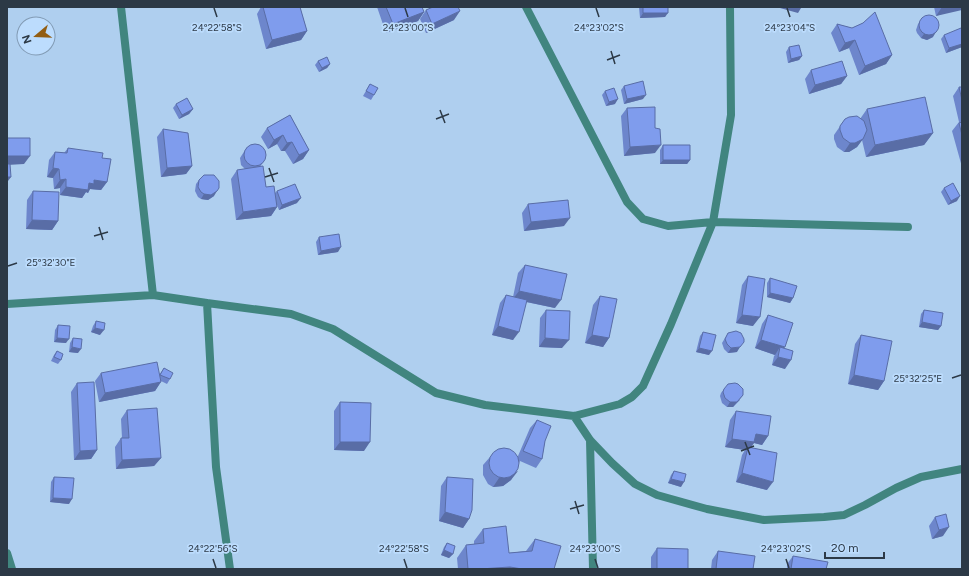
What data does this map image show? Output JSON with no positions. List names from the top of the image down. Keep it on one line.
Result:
{"scale_bar":"20 m","north":"left","coordinates":["24°23'04\"S","24°22'58\"S","24°23'00\"S","24°23'02\"S","25°32'30\"E","25°32'25\"E","24°22'56\"S"]}
